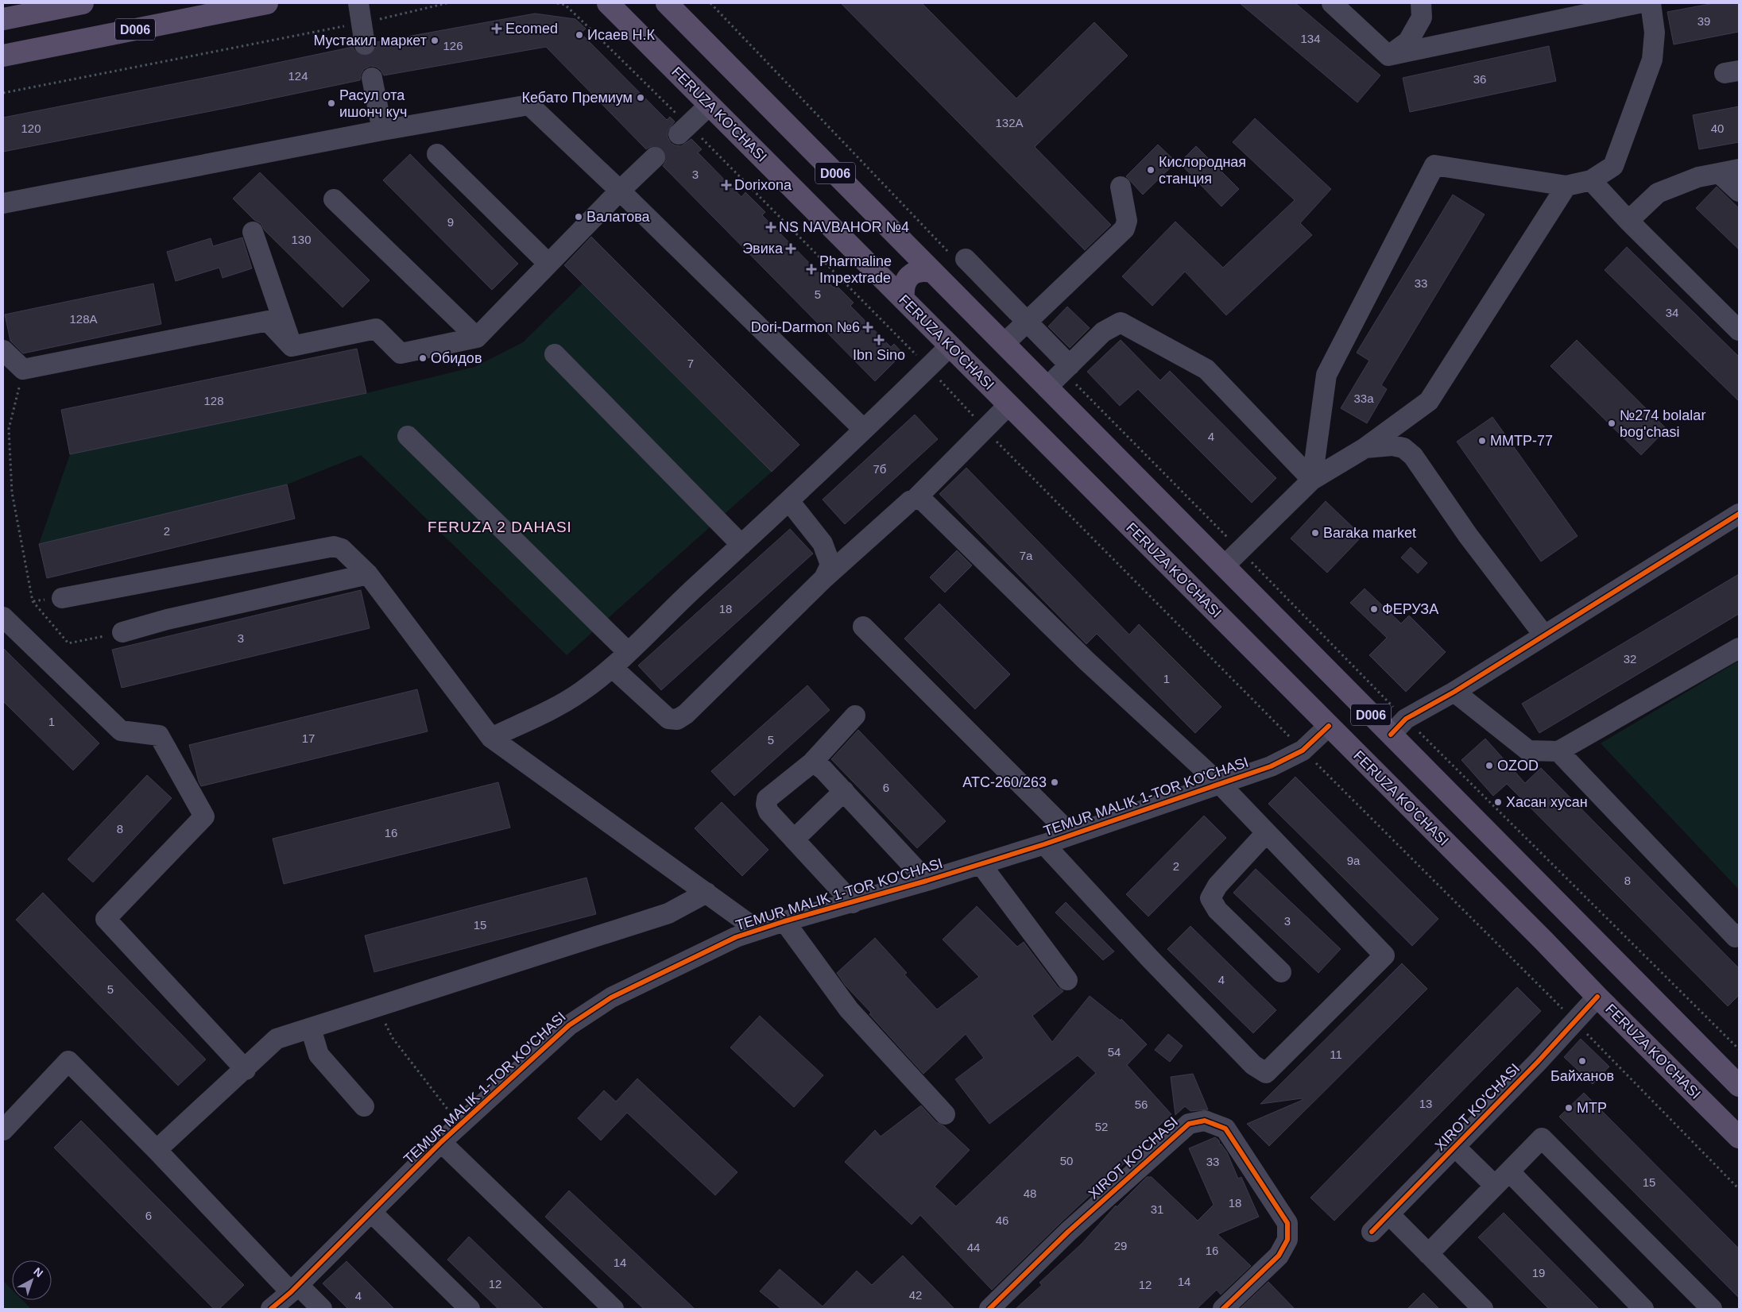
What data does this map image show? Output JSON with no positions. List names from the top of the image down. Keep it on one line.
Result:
{"streets":{"main road":["D006","FERUZA KO'CHASI"],"street":["TEMUR MALIK 1-TOR KO'CHASI","XIROT KO'CHASI"]},"crossings":[["FERUZA KO'CHASI","TEMUR MALIK 1-TOR KO'CHASI"],["FERUZA KO'CHASI","XIROT KO'CHASI"]],"districts":["FERUZA 2 DAHASI"],"places":{"health":["Ecomed","Dorixona","NS NAVBAHOR №4","Эвика","Pharmaline Impextrade","Dori-Darmon №6","Ibn Sino"],"other":["Исаев Н.К","Мустакил маркет","Кебато Премиум","Расул ота ишонч куч","Кислородная станция","Валатова","Обидов","№274 bolalar bog'chasi","MMTP-77","Baraka market","ФЕРУЗА","OZOD","АТС-260/263","Хасан хусан","Байханов","MTP"]},"house_numbers":["39","134","126","124","36","132A","120","40","3","9","130","33","5","34","128А","7","33а","128","4","7б","2","7а","18","3","32","1","1","17","5","6","8","16","9a","2","8","3","15","4","5","54","11","13","56","52","50","33","15","48","18","31","6","46","29","44","16","14","19","14","12","12","42","4"],"north":"top right"}
